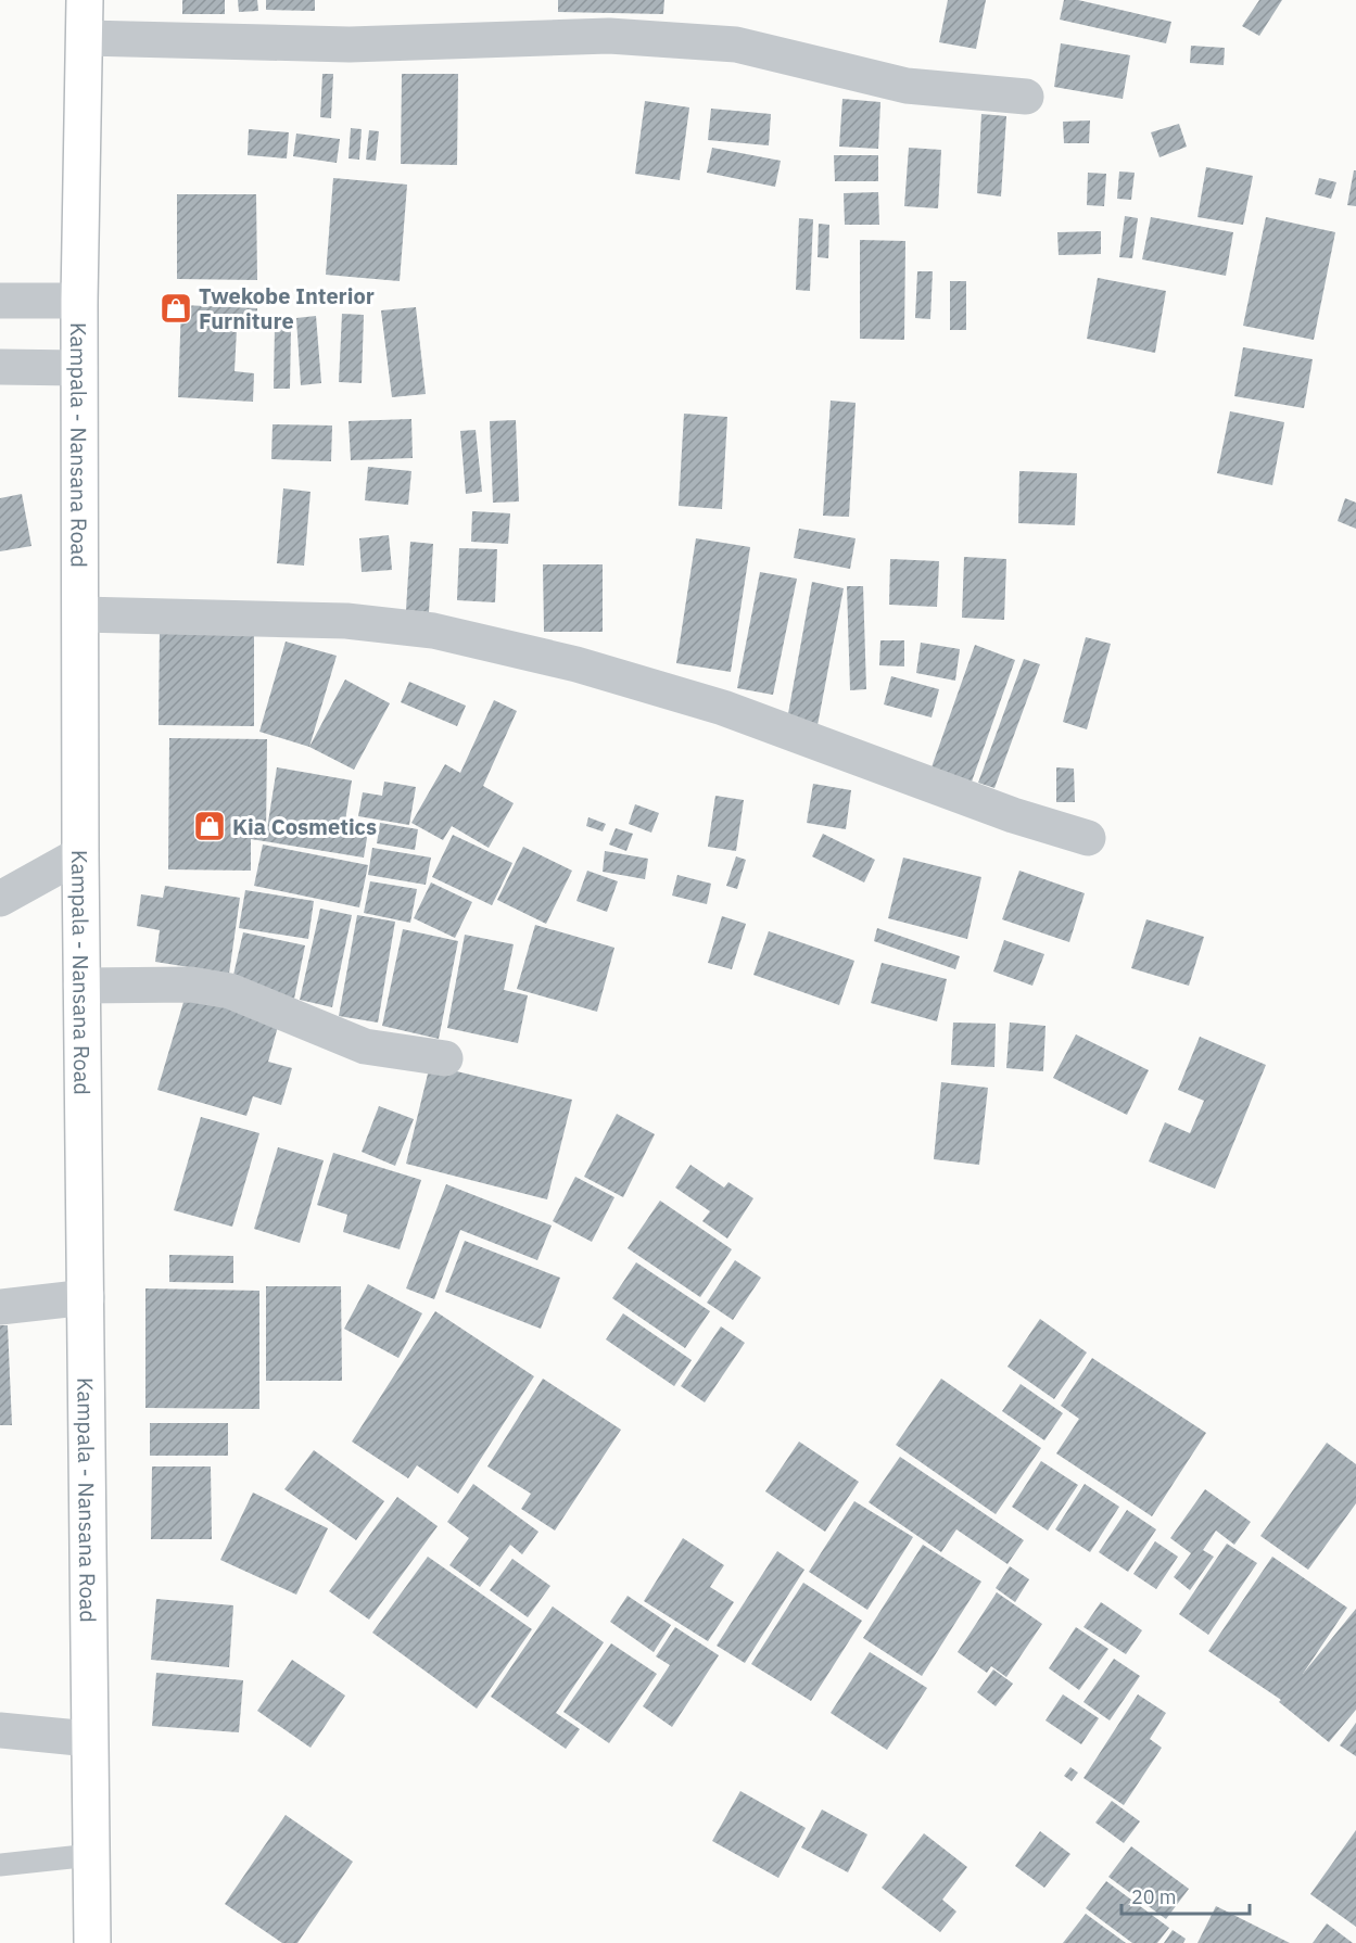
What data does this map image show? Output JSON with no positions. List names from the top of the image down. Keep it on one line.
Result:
{"streets":{"main road":["Kampala - Nansana Road"]},"places":{"shop":["Twekobe Interior Furniture","Kia Cosmetics"]},"scale_bar":"20 m"}
